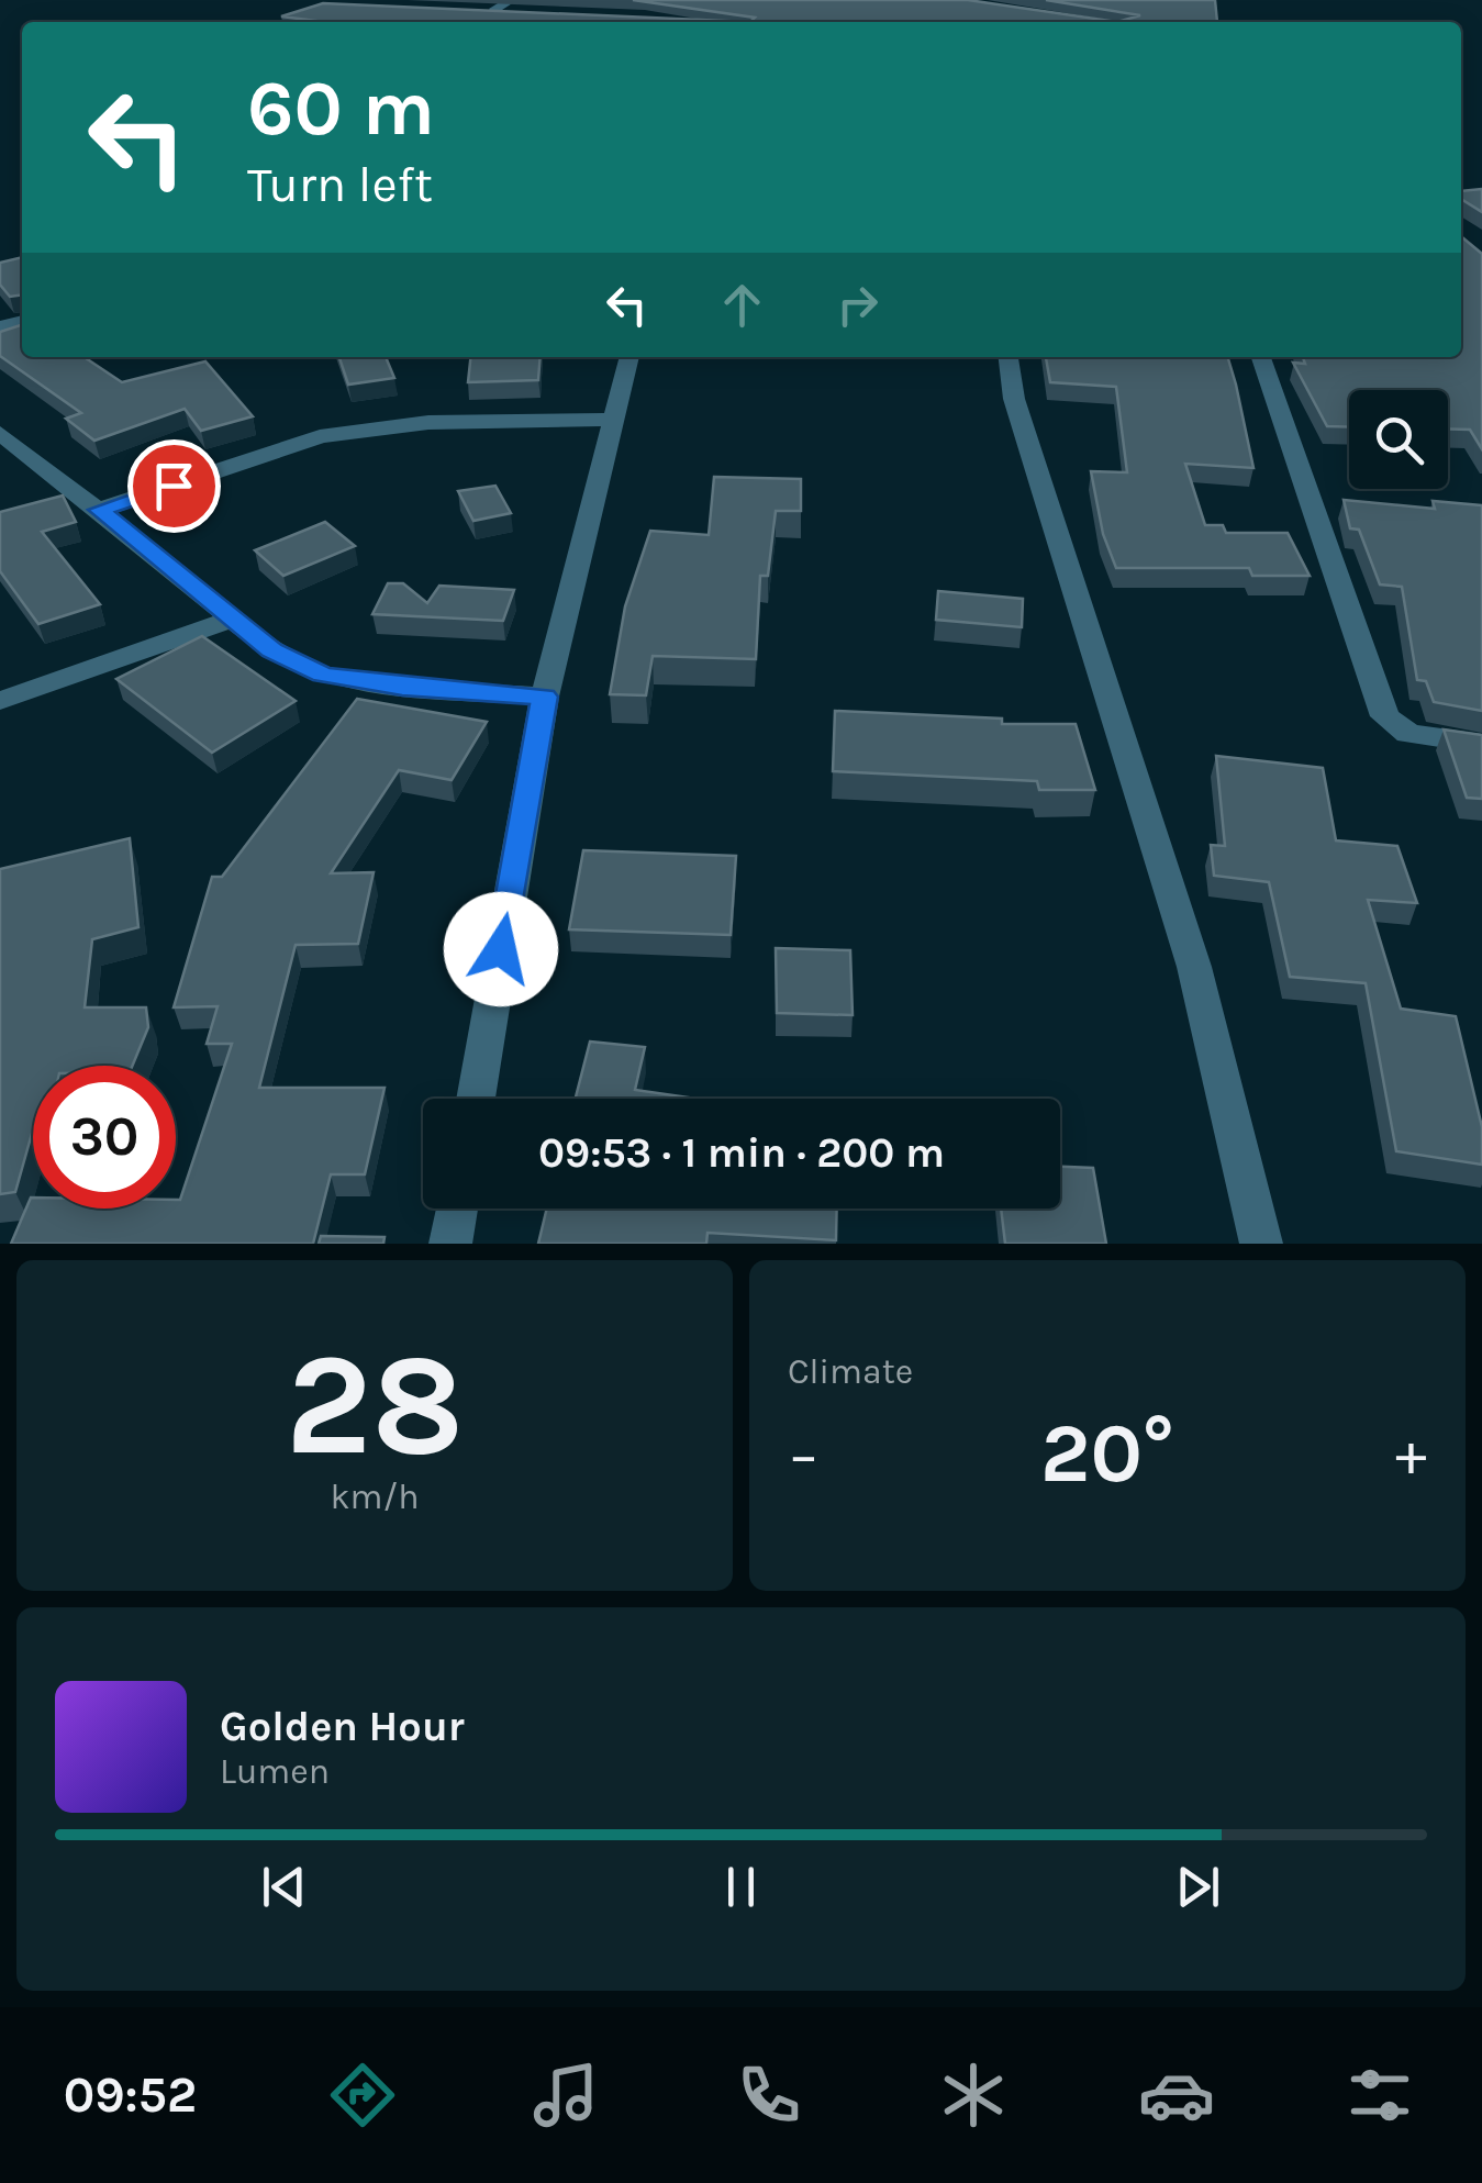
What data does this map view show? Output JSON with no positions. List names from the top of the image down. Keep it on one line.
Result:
{"page":{"turn":["60 m","Turn left"],"limit":"30","trip":"09:53 · 1 min · 200 m","tile":[["28","km/h"],"Climate"],"heat":["−","20°","+"],"song":["Golden Hour","Lumen"],"tabs":"09:52"}}
